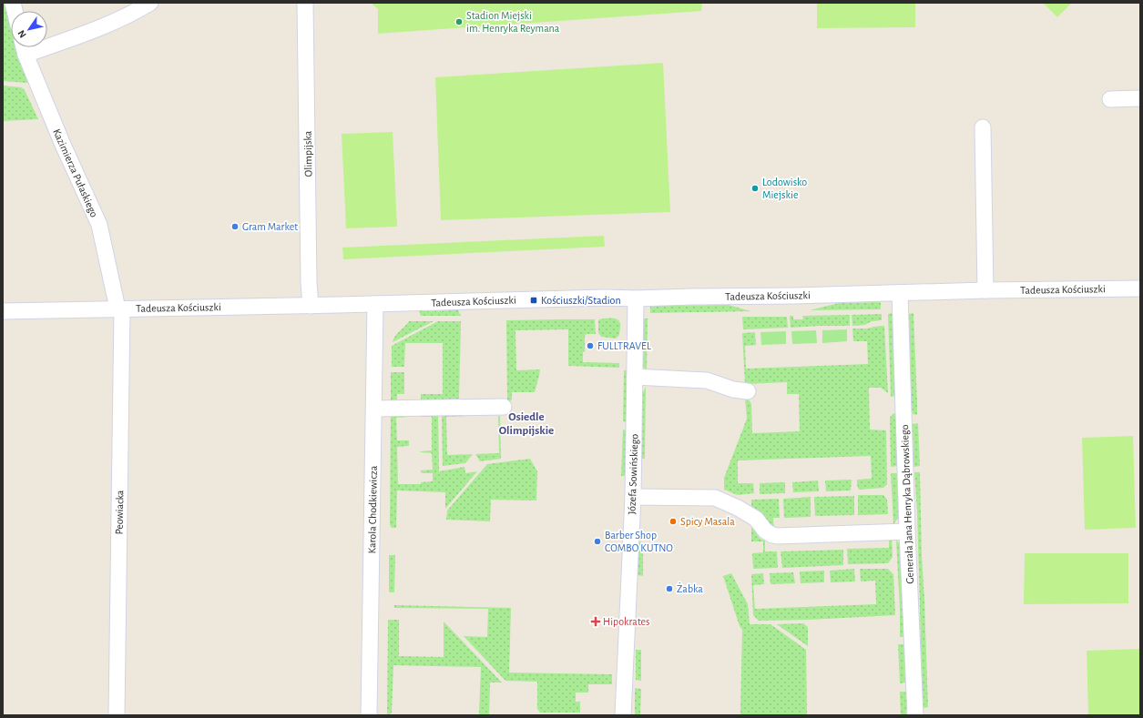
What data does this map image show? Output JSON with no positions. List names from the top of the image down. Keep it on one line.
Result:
{"streets":{"street":["Olimpijska","Kazimierza Pułaskiego","Tadeusza Kościuszki","Józefa Sowińskiego","Generała Jana Henryka Dąbrowskiego","Karola Chodkiewicza","Peowiacka"]},"crossings":[["Olimpijska","Tadeusza Kościuszki"],["Kazimierza Pułaskiego","Tadeusza Kościuszki"],["Kazimierza Pułaskiego","Peowiacka"],["Tadeusza Kościuszki","Józefa Sowińskiego"],["Tadeusza Kościuszki","Generała Jana Henryka Dąbrowskiego"],["Tadeusza Kościuszki","Karola Chodkiewicza"],["Tadeusza Kościuszki","Peowiacka"]],"districts":["Osiedle Olimpijskie"],"places":{"other":["Stadion Miejski im. Henryka Reymana","Lodowisko Miejskie","Gram Market","FULLTRAVEL","Spicy Masala","Barber Shop COMBO KUTNO","Żabka"],"transit":["Kościuszki/Stadion"],"health":["Hipokrates"]},"north":"bottom left"}
